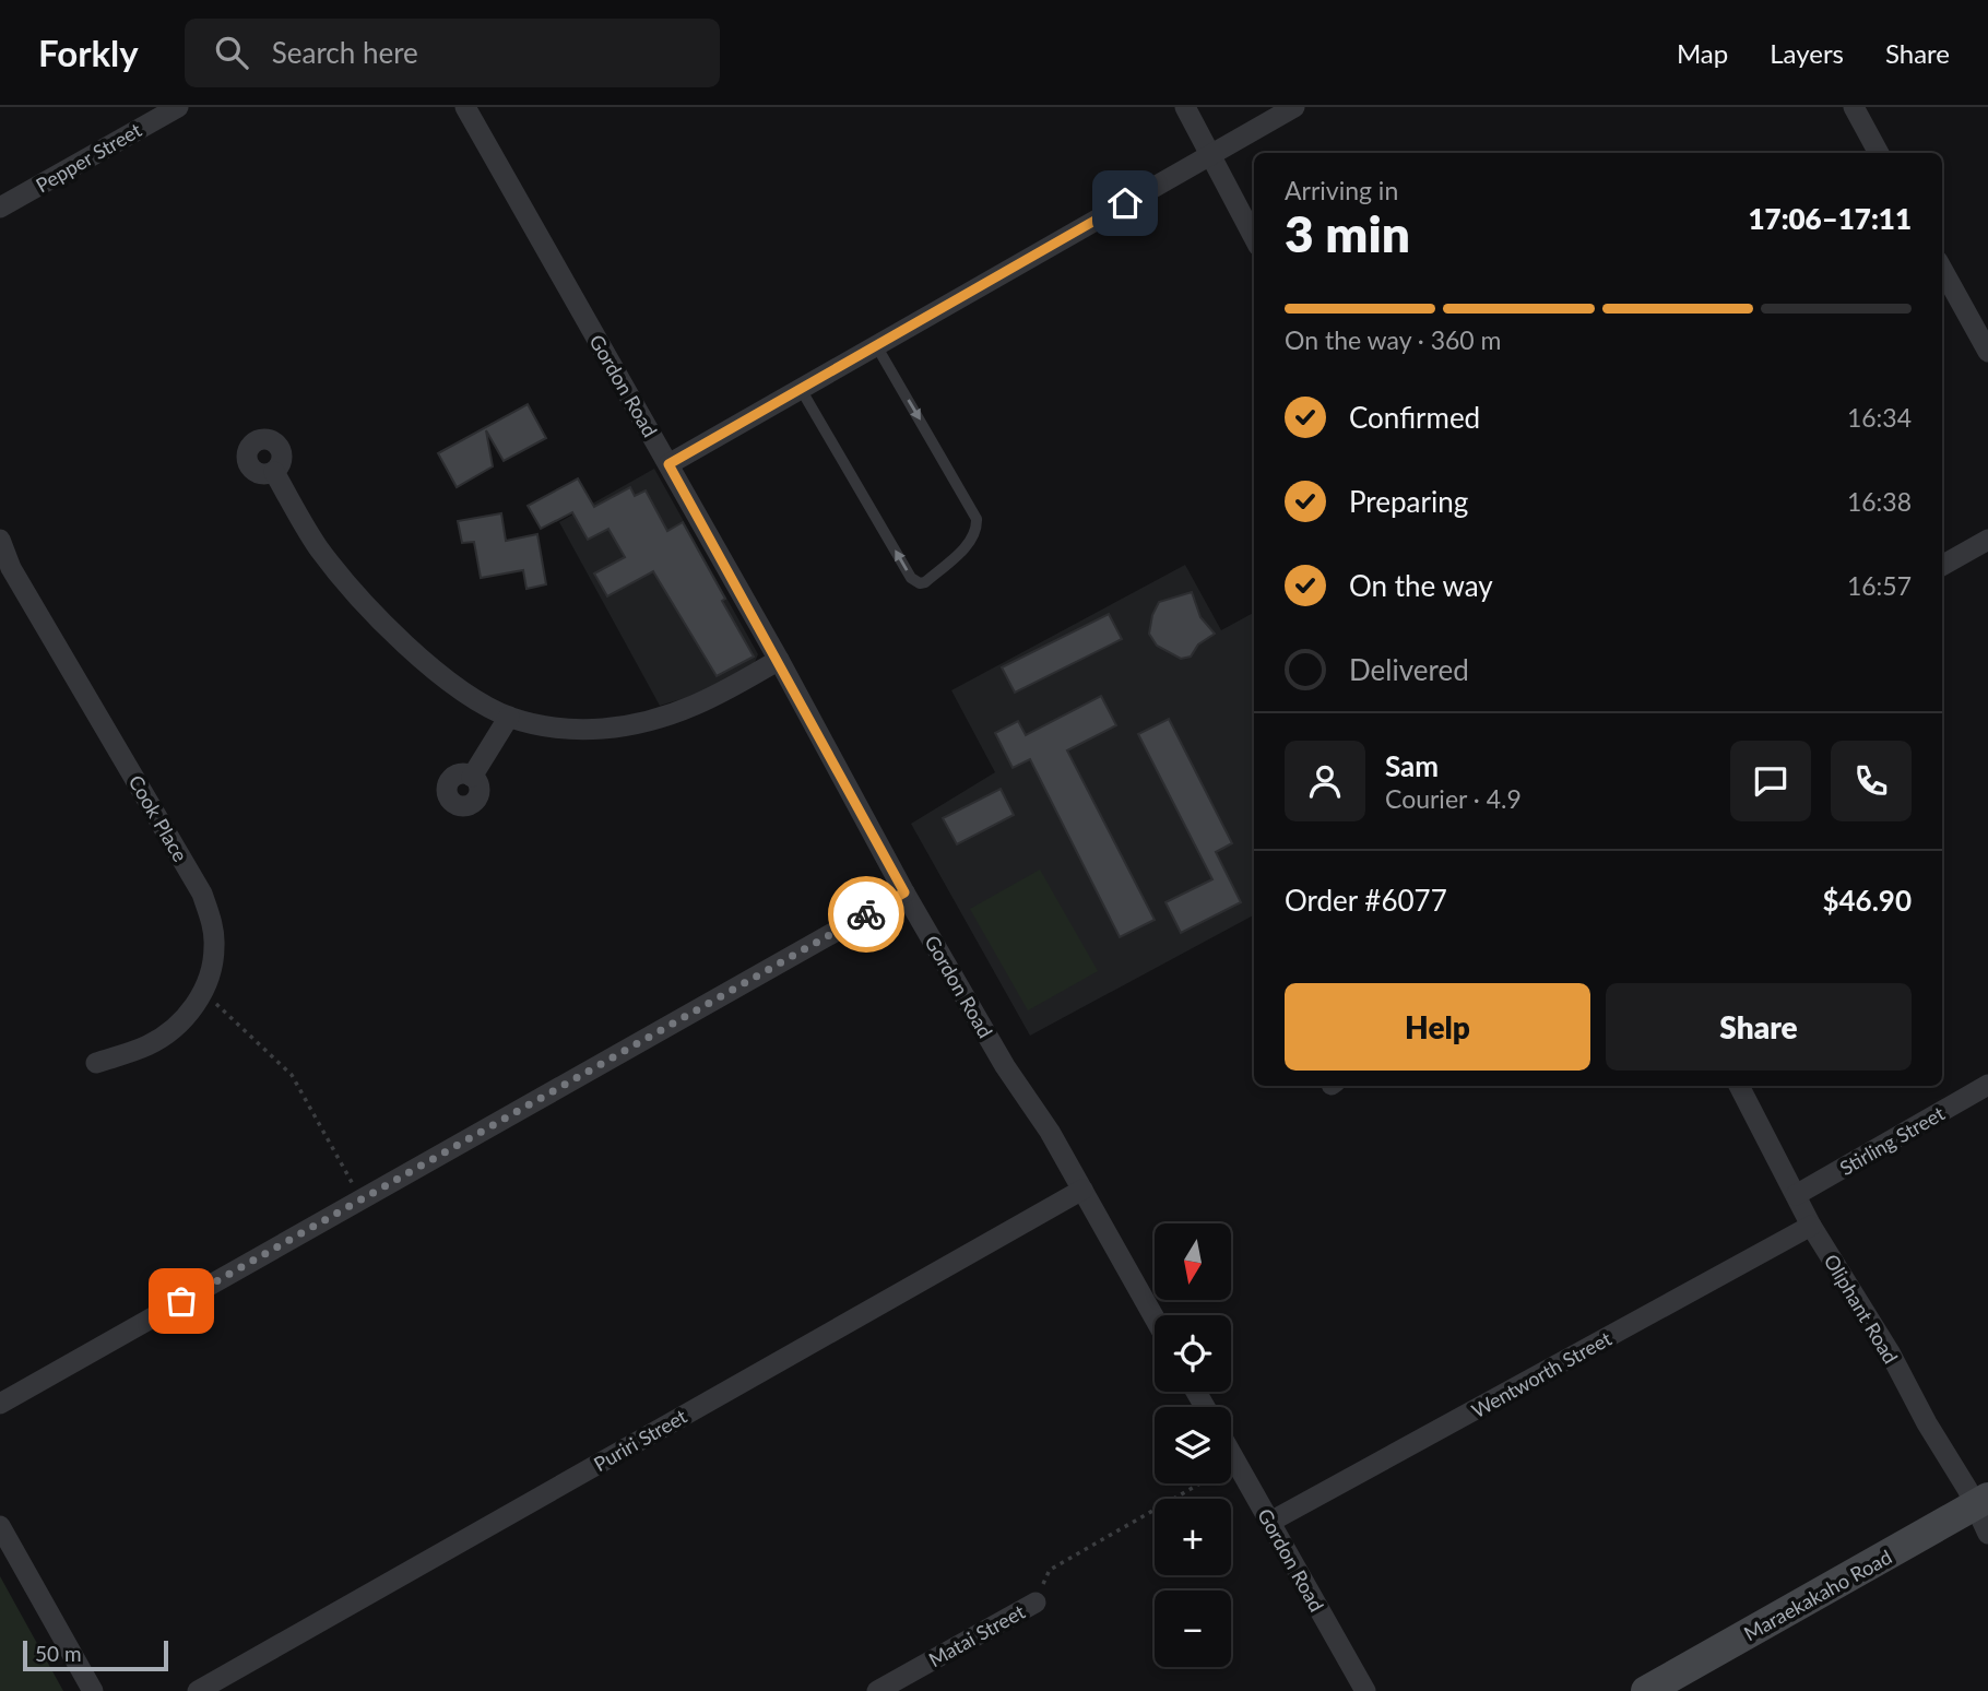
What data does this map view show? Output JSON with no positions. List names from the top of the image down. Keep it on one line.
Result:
{"streets":{"main road":["Maraekakaho Road"],"street":["Pepper Street","Gordon Road","Cook Place","Stirling Street","Oliphant Road","Wentworth Street","Puriri Street","Matai Street"]},"crossings":[["Gordon Road","Wentworth Street"],["Gordon Road","Puriri Street"],["Stirling Street","Oliphant Road"],["Oliphant Road","Wentworth Street"],["Oliphant Road","Maraekakaho Road"]],"scale_bar":"50 m","north":"bottom","page":{"header":"Forkly","search":"Search here","nav":["Map","Layers","Share"],"heading":["3 min","Arriving in","17:06–17:11"],"panel":["Sam","Courier · 4.9","Order #6077","$46.90"],"bar":"On the way · 360 m","list":[["Confirmed","16:34"],["Preparing","16:38"],["On the way","16:57"],"Delivered"],"buttons":["Help","Share"],"map_buttons":["+","−"],"scale":"50 m"}}
